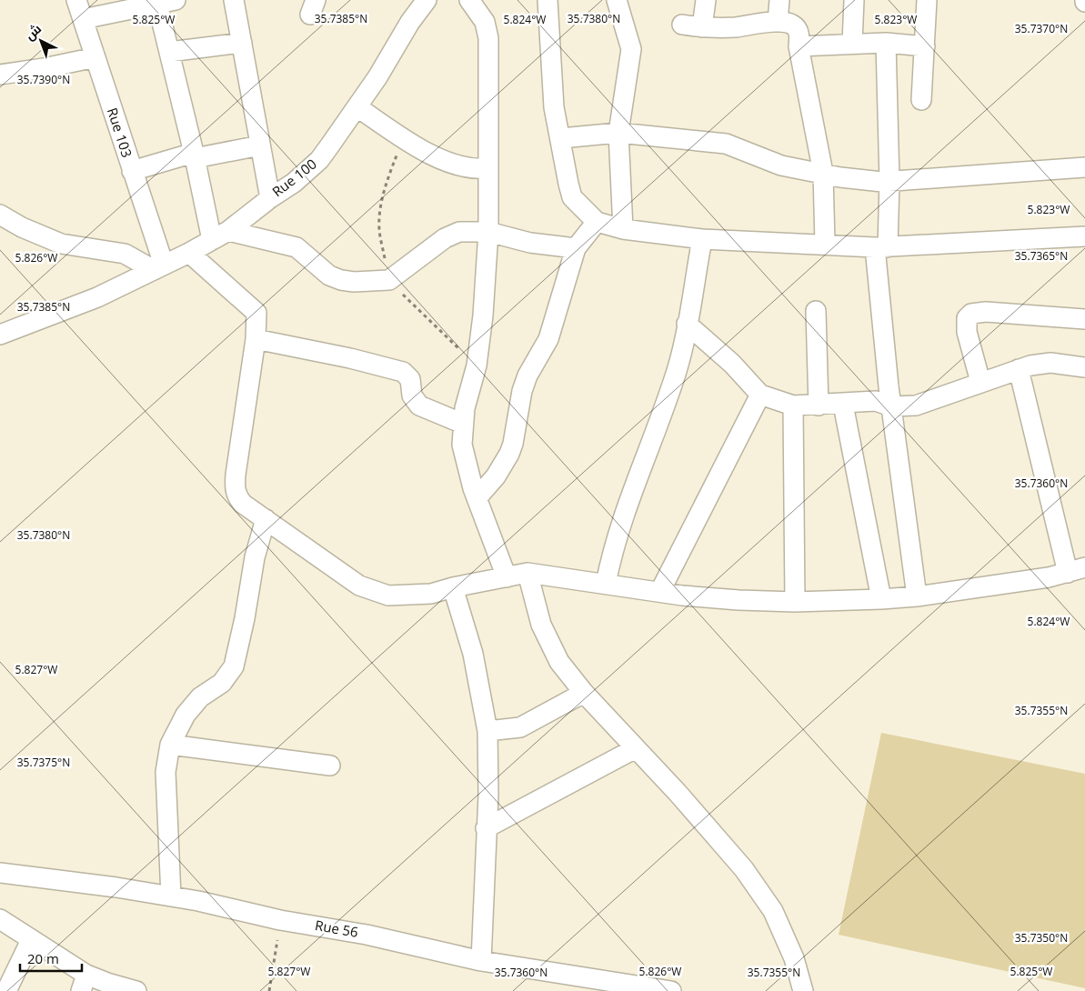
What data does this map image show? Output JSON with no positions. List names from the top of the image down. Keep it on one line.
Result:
{"streets":{"street":["Rue 103","Rue 100","Rue 56"]},"crossings":[["Rue 103","Rue 100"]],"scale_bar":"20 m","north":"top left","coordinates":["35.7385°N","35.7380°N","5.825°W","5.823°W","5.824°W","35.7370°N","35.7390°N","35.7365°N","5.826°W","35.7360°N","5.827°W","35.7355°N","35.7375°N","35.7350°N"]}
